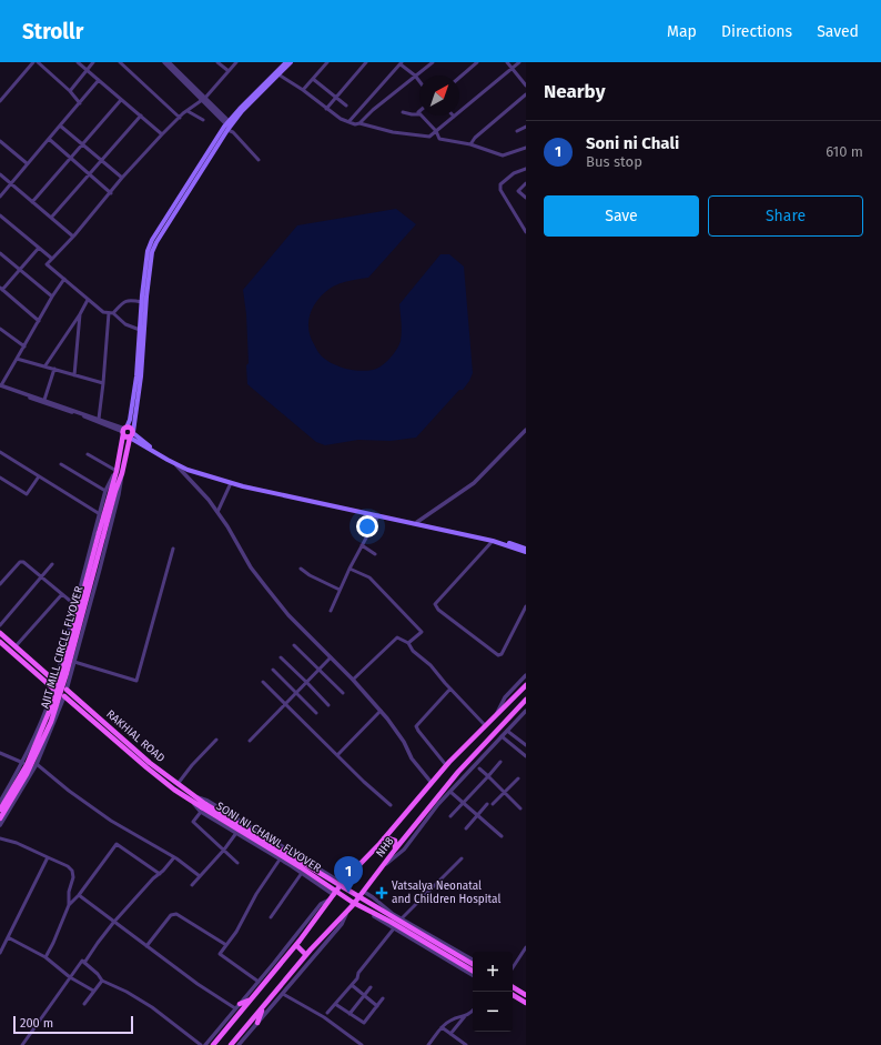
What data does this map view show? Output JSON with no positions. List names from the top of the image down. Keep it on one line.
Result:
{"streets":{"main road":["AJIT MILL CIRCLE FLYOVER","RAKHIAL ROAD","SONI NI CHAWL FLYOVER","NH8"]},"crossings":[["RAKHIAL ROAD","SONI NI CHAWL FLYOVER"]],"places":{"health":["Vatsalya Neonatal and Children Hospital"]},"scale_bar":"200 m","north":"top right","page":{"header":"Strollr","nav":["Map","Directions","Saved"],"heading":"Nearby","list":[{"mark":"1","name":"Soni ni Chali","note":"Bus stop","value":"610 m"}],"buttons":["Save","Share"],"pins":"1","map_buttons":["+","−"],"scale":"200 m"}}
